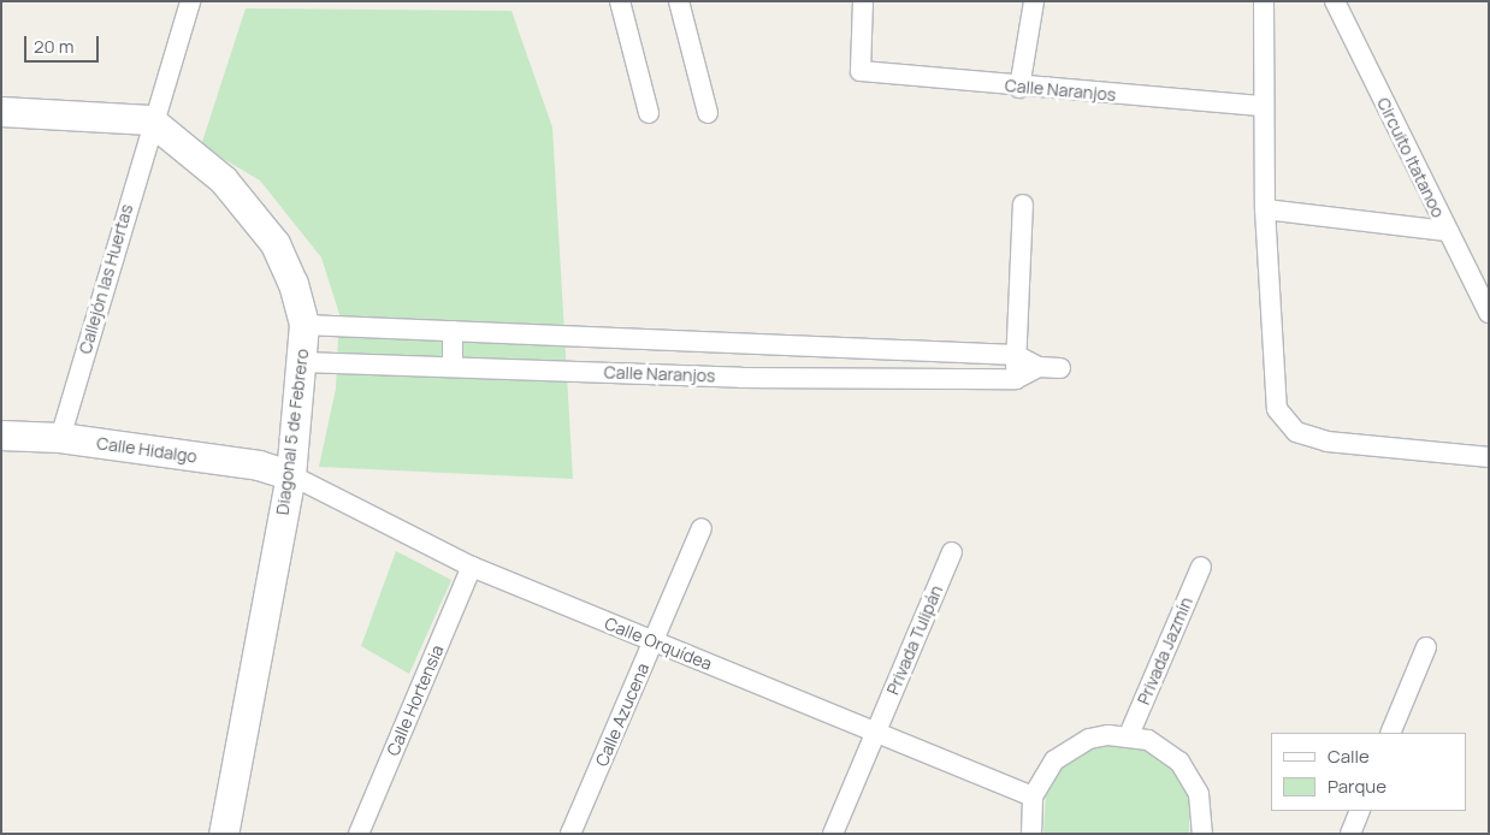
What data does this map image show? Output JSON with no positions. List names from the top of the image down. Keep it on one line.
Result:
{"streets":{"main road":["Diagonal 5 de Febrero","Calle Hidalgo"],"street":["Calle Naranjos","Circuito Itatanoo","Callejón las Huertas","Privada Tulipán","Calle Orquídea","Privada Jazmín","Calle Hortensia","Calle Azucena"]},"crossings":[["Calle Naranjos","Diagonal 5 de Febrero"],["Callejón las Huertas","Diagonal 5 de Febrero"],["Callejón las Huertas","Calle Hidalgo"],["Diagonal 5 de Febrero","Calle Hidalgo"],["Diagonal 5 de Febrero","Calle Orquídea"],["Calle Hidalgo","Calle Orquídea"],["Privada Tulipán","Calle Orquídea"],["Calle Orquídea","Calle Hortensia"],["Calle Orquídea","Calle Azucena"]],"legend":["Calle","Parque"],"scale_bar":"20 m"}
